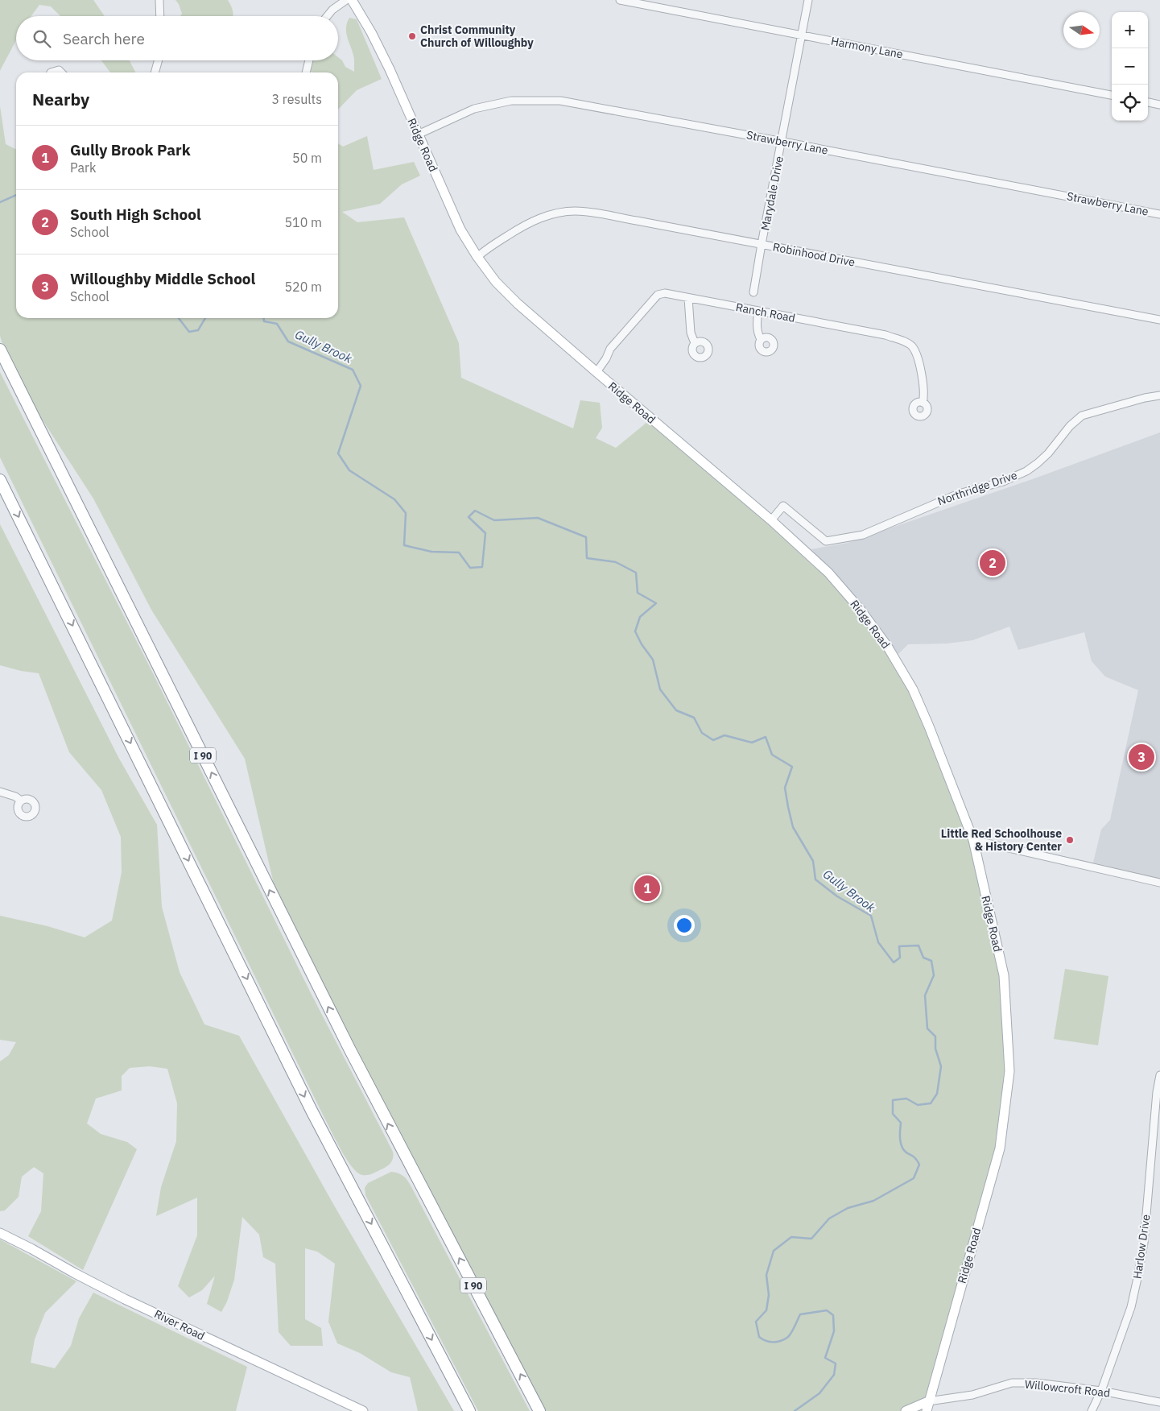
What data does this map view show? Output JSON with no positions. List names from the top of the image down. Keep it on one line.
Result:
{"streets":{"highway":["I 90"],"main road":["Ridge Road","River Road"],"street":["Harmony Lane","Strawberry Lane","Marydale Drive","Robinhood Drive","Ranch Road","Northridge Drive","Harlow Drive","Willowcroft Road"]},"crossings":[["Harmony Lane","Marydale Drive"],["Strawberry Lane","Ridge Road"],["Strawberry Lane","Marydale Drive"],["Ridge Road","Robinhood Drive"],["Ridge Road","Ranch Road"],["Ridge Road","Northridge Drive"],["Ridge Road","Willowcroft Road"],["Marydale Drive","Robinhood Drive"],["Harlow Drive","Willowcroft Road"]],"water":["Gully Brook"],"places":["Christ Community Church of Willoughby","Little Red Schoolhouse & History Center"],"north":"right","page":{"map_buttons":["+","−"],"search":"Search here","heading":["Nearby","3 results"],"list":[{"mark":"1","name":"Gully Brook Park","note":"Park","value":"50 m"},{"mark":"2","name":"South High School","note":"School","value":"510 m"},{"mark":"3","name":"Willoughby Middle School","note":"School","value":"520 m"}],"pins":["2","3","1"]}}
